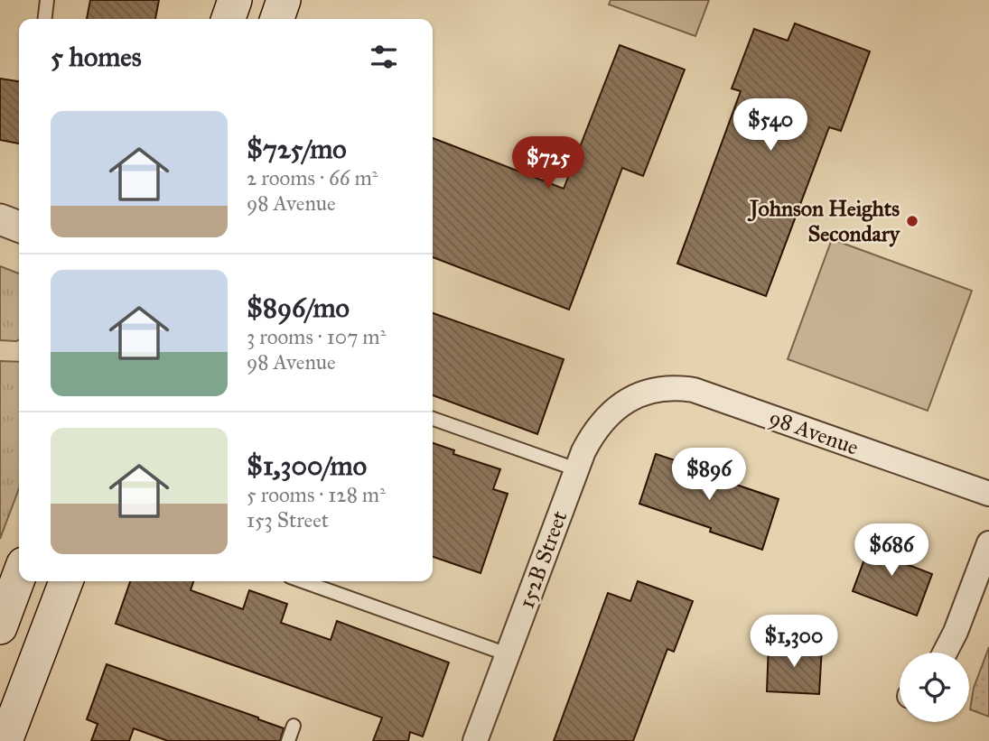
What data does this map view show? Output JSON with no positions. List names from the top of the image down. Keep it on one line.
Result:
{"streets":{"street":["98 Avenue","152B Street"]},"crossings":[["98 Avenue","152B Street"]],"places":["Johnson Heights Secondary"],"page":{"heading":"5 homes","list":[{"name":"$725/mo","note":"2 rooms · 66 m² · 98 Avenue"},{"name":"$896/mo","note":"3 rooms · 107 m² · 98 Avenue"},{"name":"$1,300/mo","note":"5 rooms · 128 m² · 153 Street"}],"price":["$540","$725","$896","$686","$1,300"]}}
